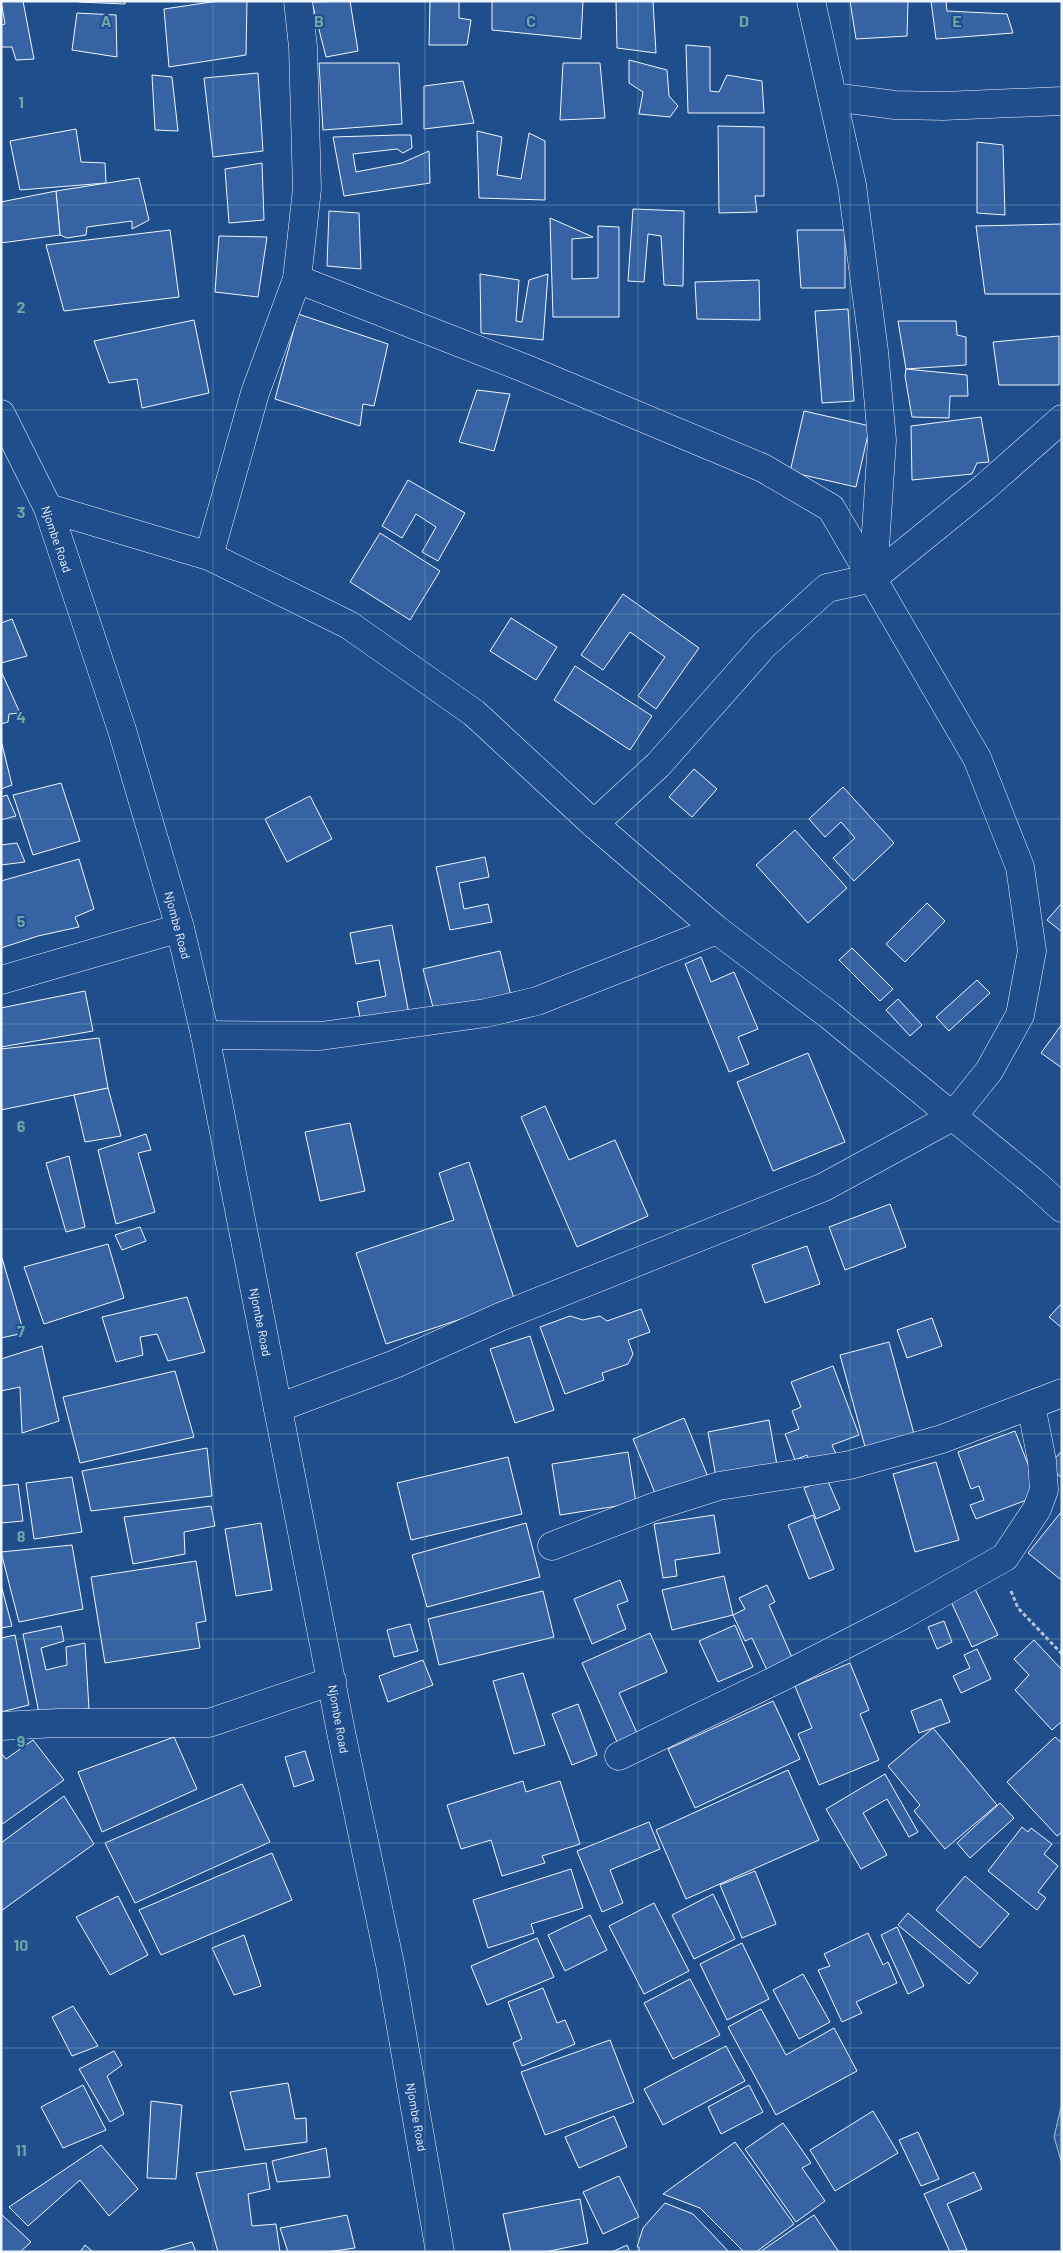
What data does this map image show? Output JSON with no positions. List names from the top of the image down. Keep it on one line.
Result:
{"streets":{"main road":["Njombe Road"]},"grid":{"columns":["A","B","C","D","E"],"rows":["1","2","3","4","5","6","7","8","9","10","11"]}}
